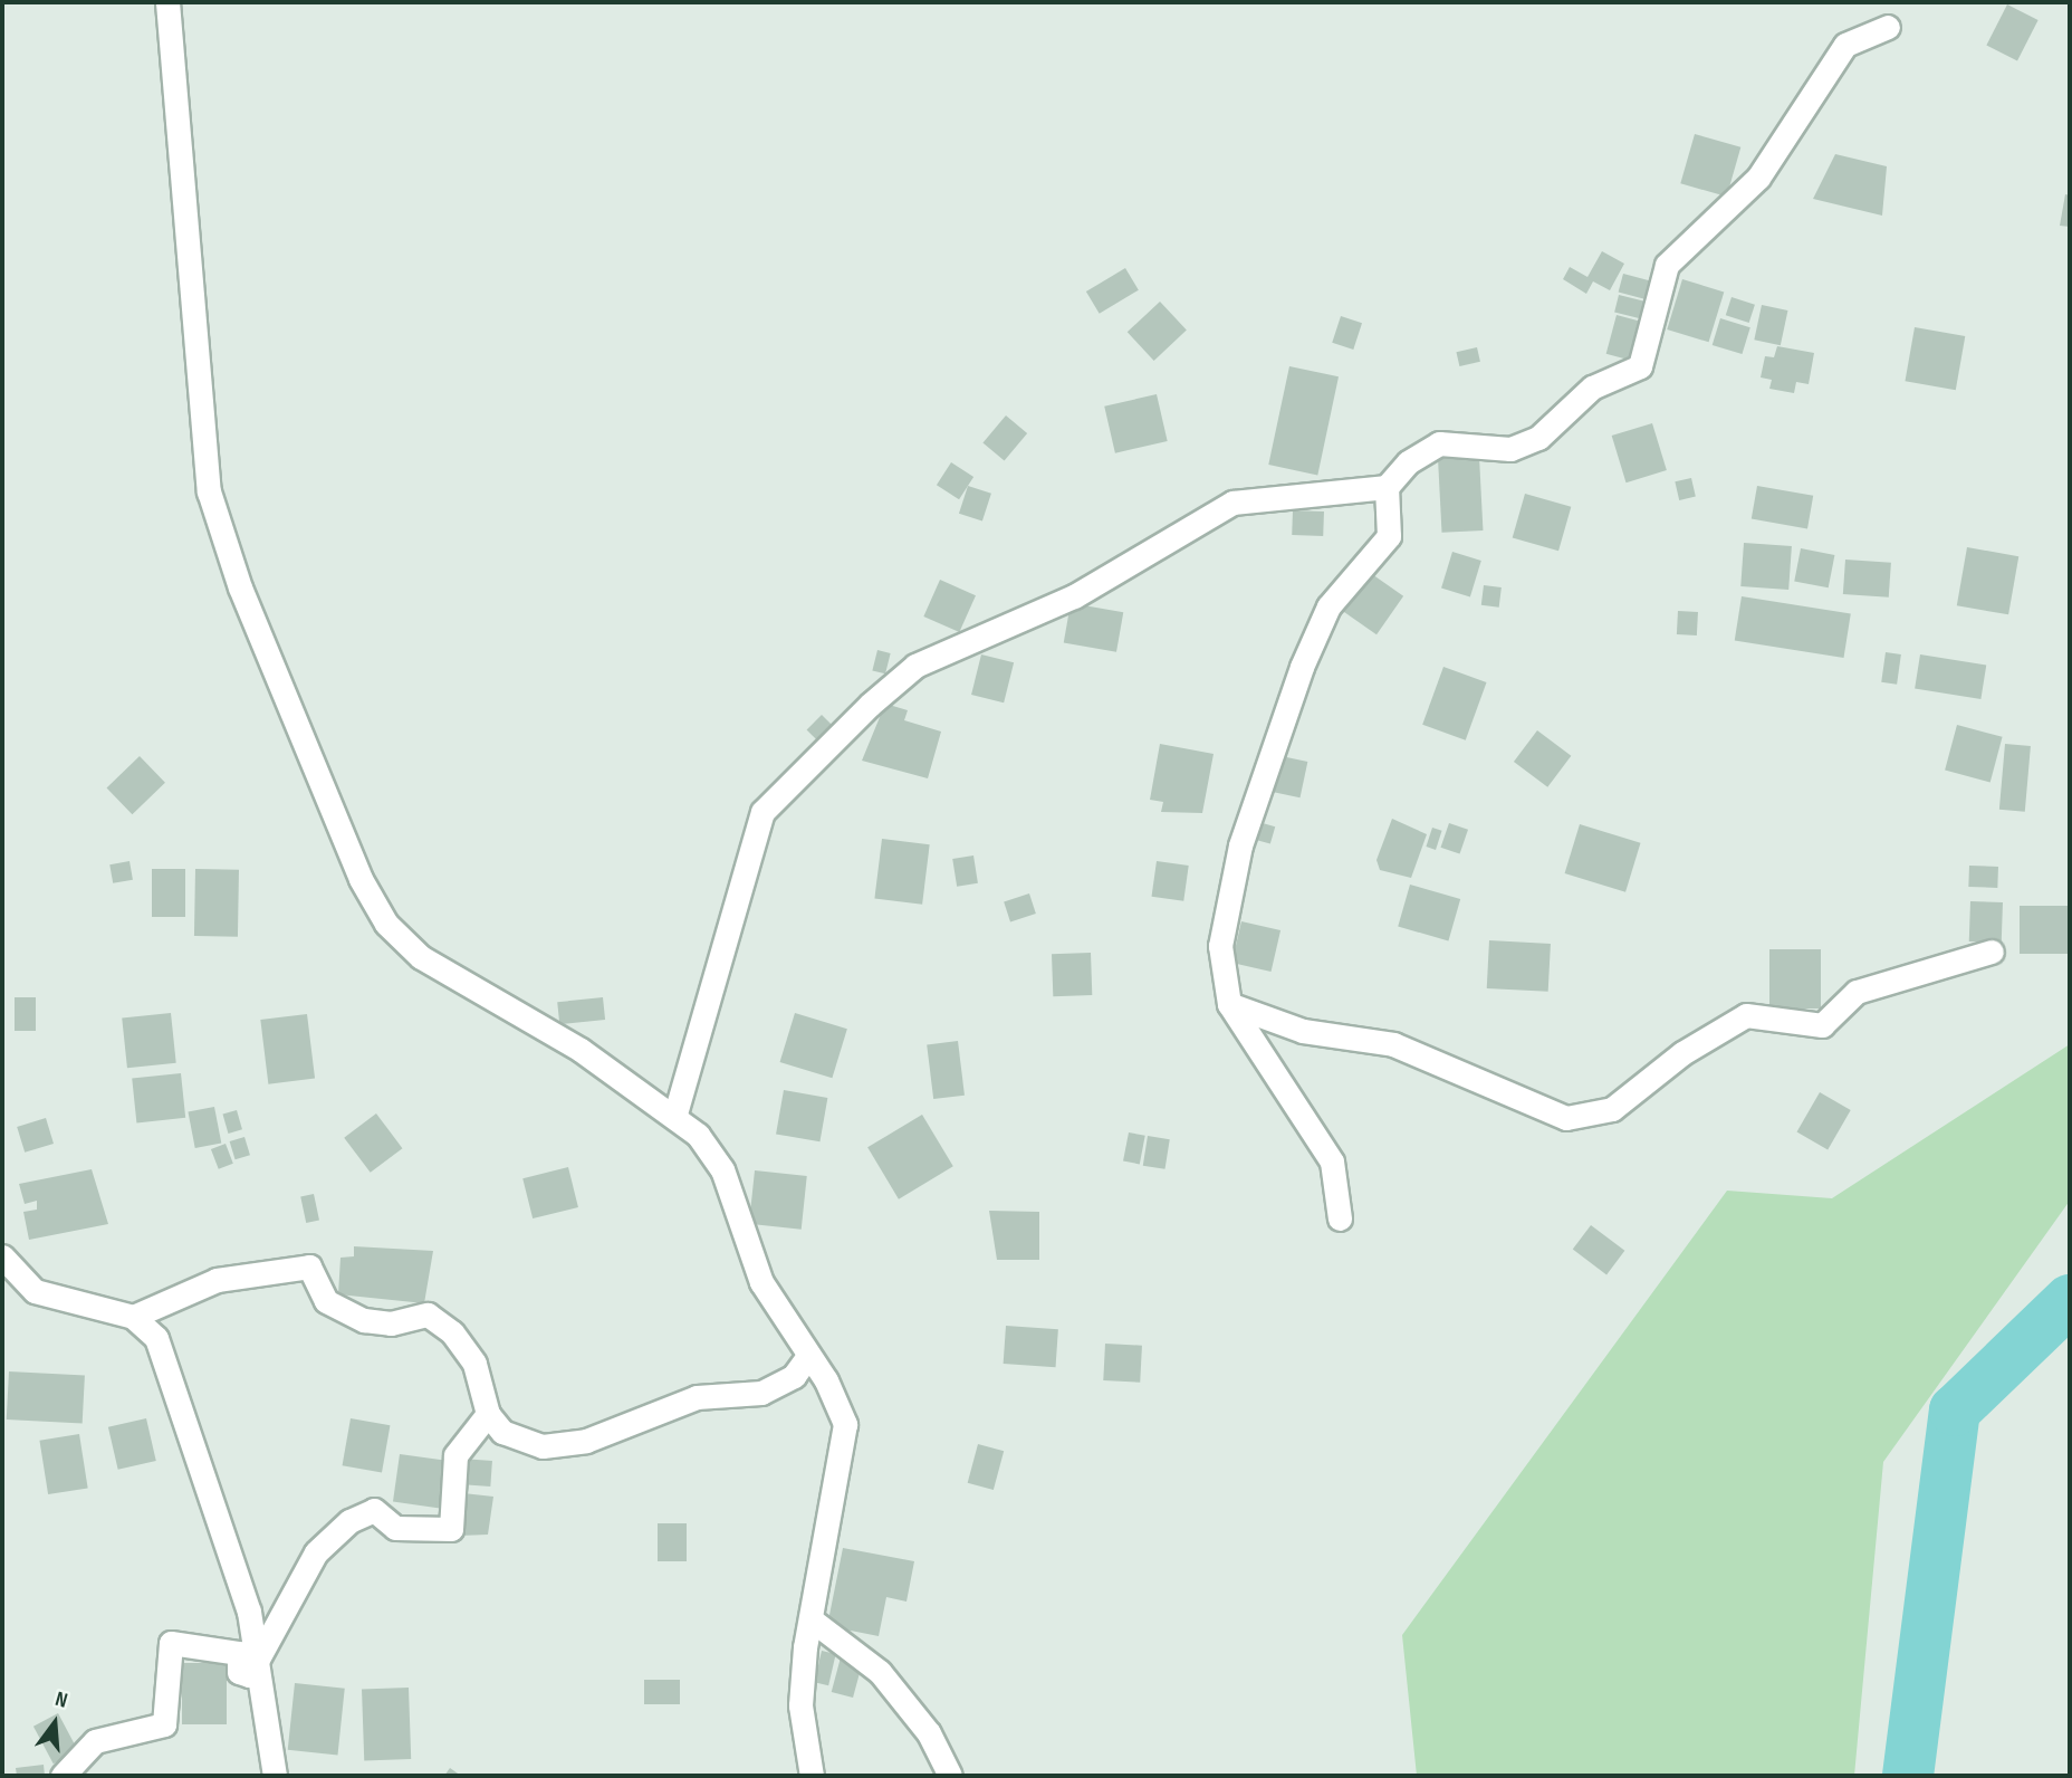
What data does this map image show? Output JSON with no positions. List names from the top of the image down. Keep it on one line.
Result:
{"north":"top"}
